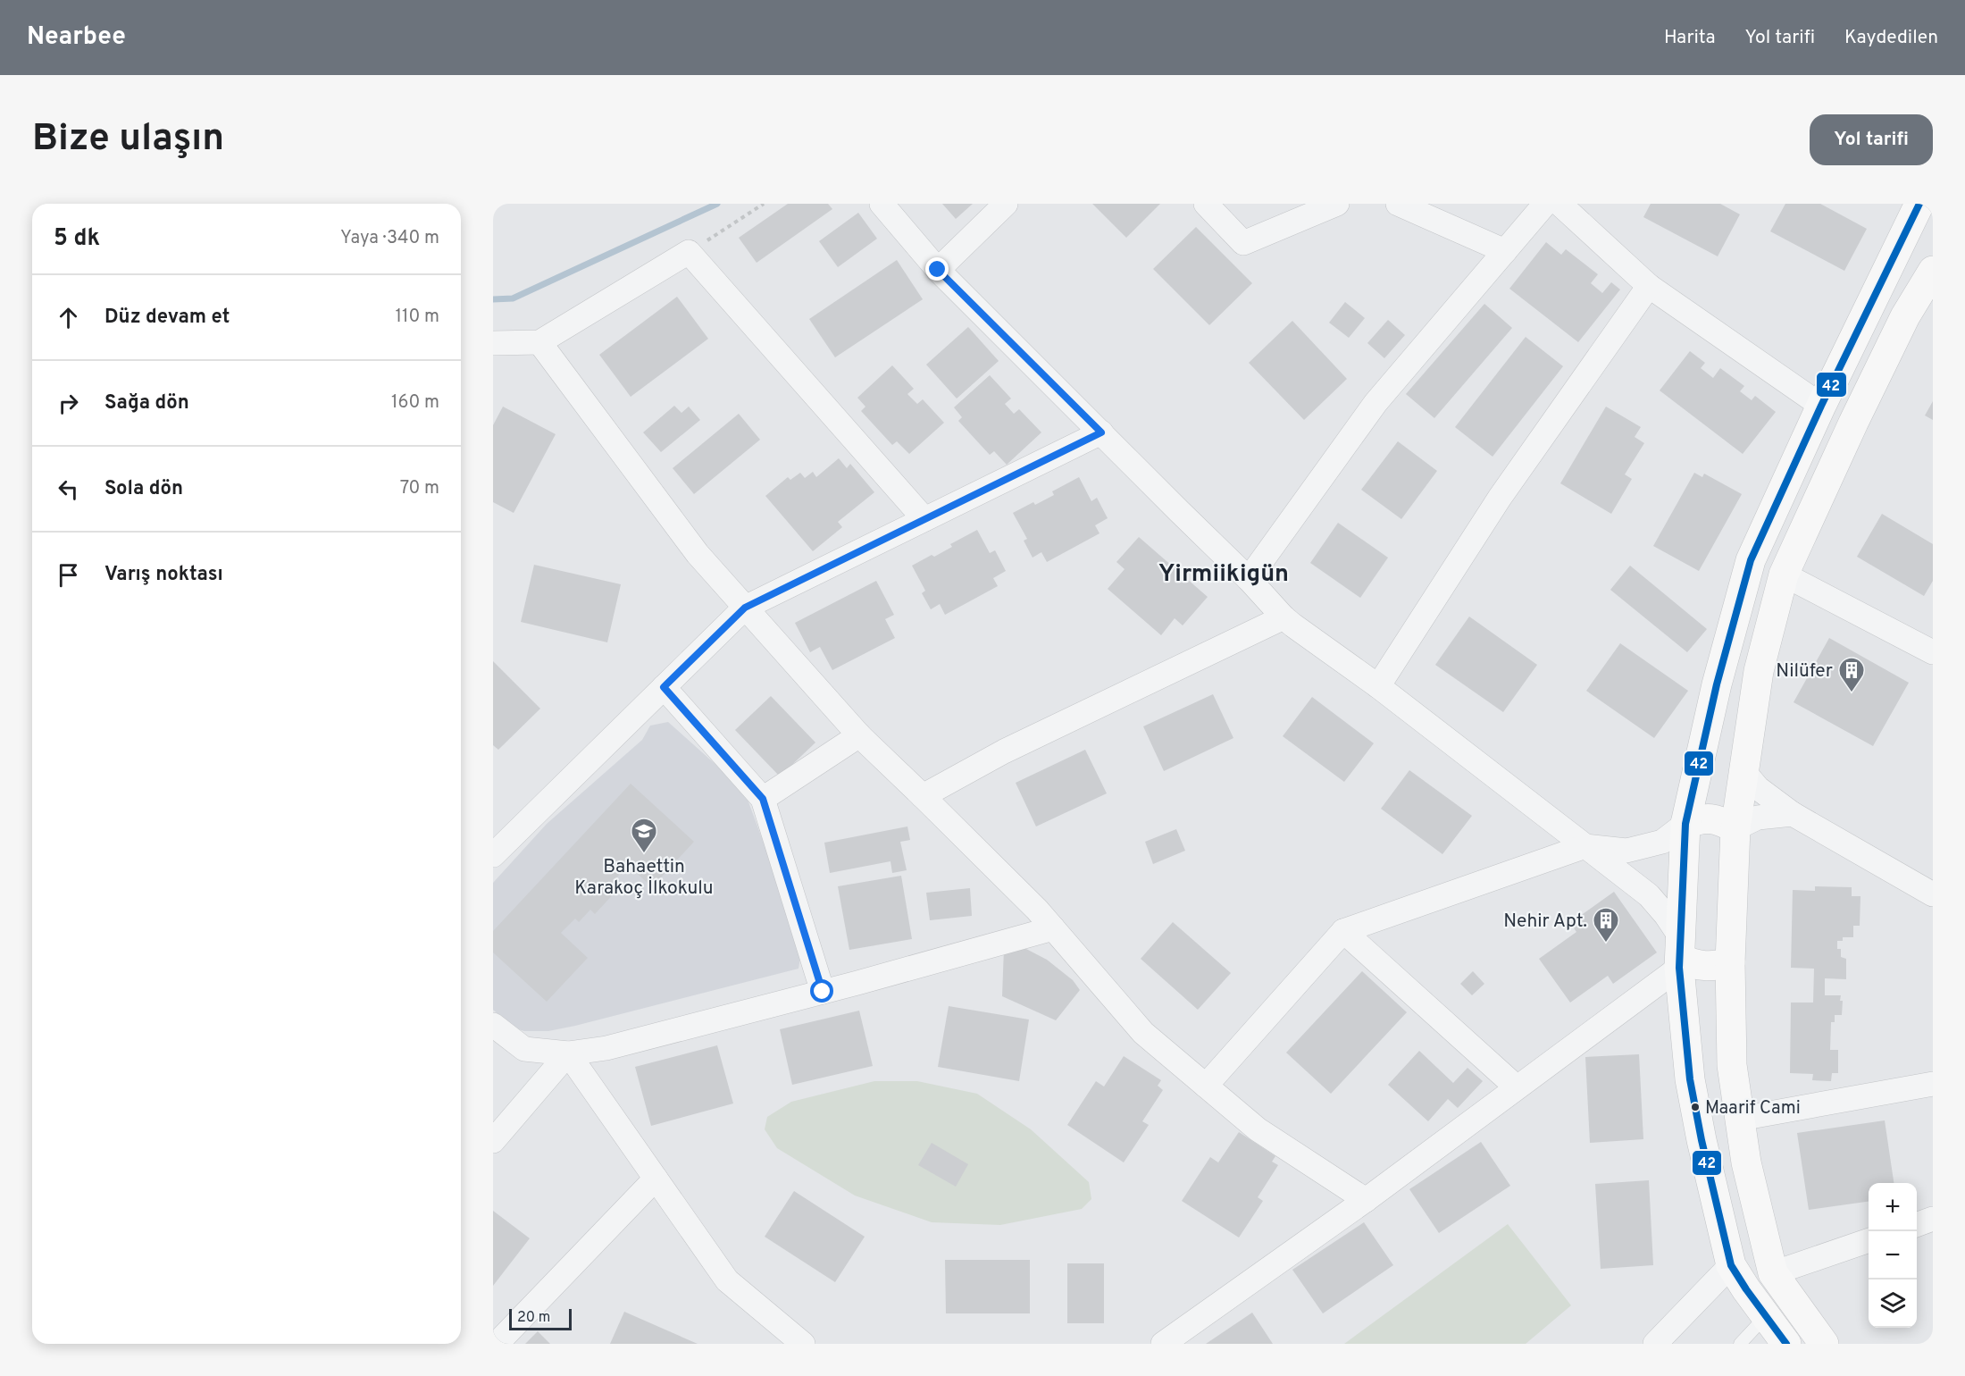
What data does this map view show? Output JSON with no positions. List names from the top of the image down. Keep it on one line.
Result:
{"districts":["Yirmiikigün"],"places":{"building":["Nilüfer","Nehir Apt."],"school or university":["Bahaettin Karakoç İlkokulu"],"other":["Maarif Cami"]},"lines":["transit line 42"],"scale_bar":"20 m","page":{"header":"Nearbee","nav":["Harita","Yol tarifi","Kaydedilen"],"buttons":"Yol tarifi","title":"Bize ulaşın","heading":["5 dk","Yaya · 340 m"],"list":[["Düz devam et","110 m"],["Sağa dön","160 m"],["Sola dön","70 m"],"Varış noktası"],"map_buttons":["+","−"],"scale":"20 m"}}
